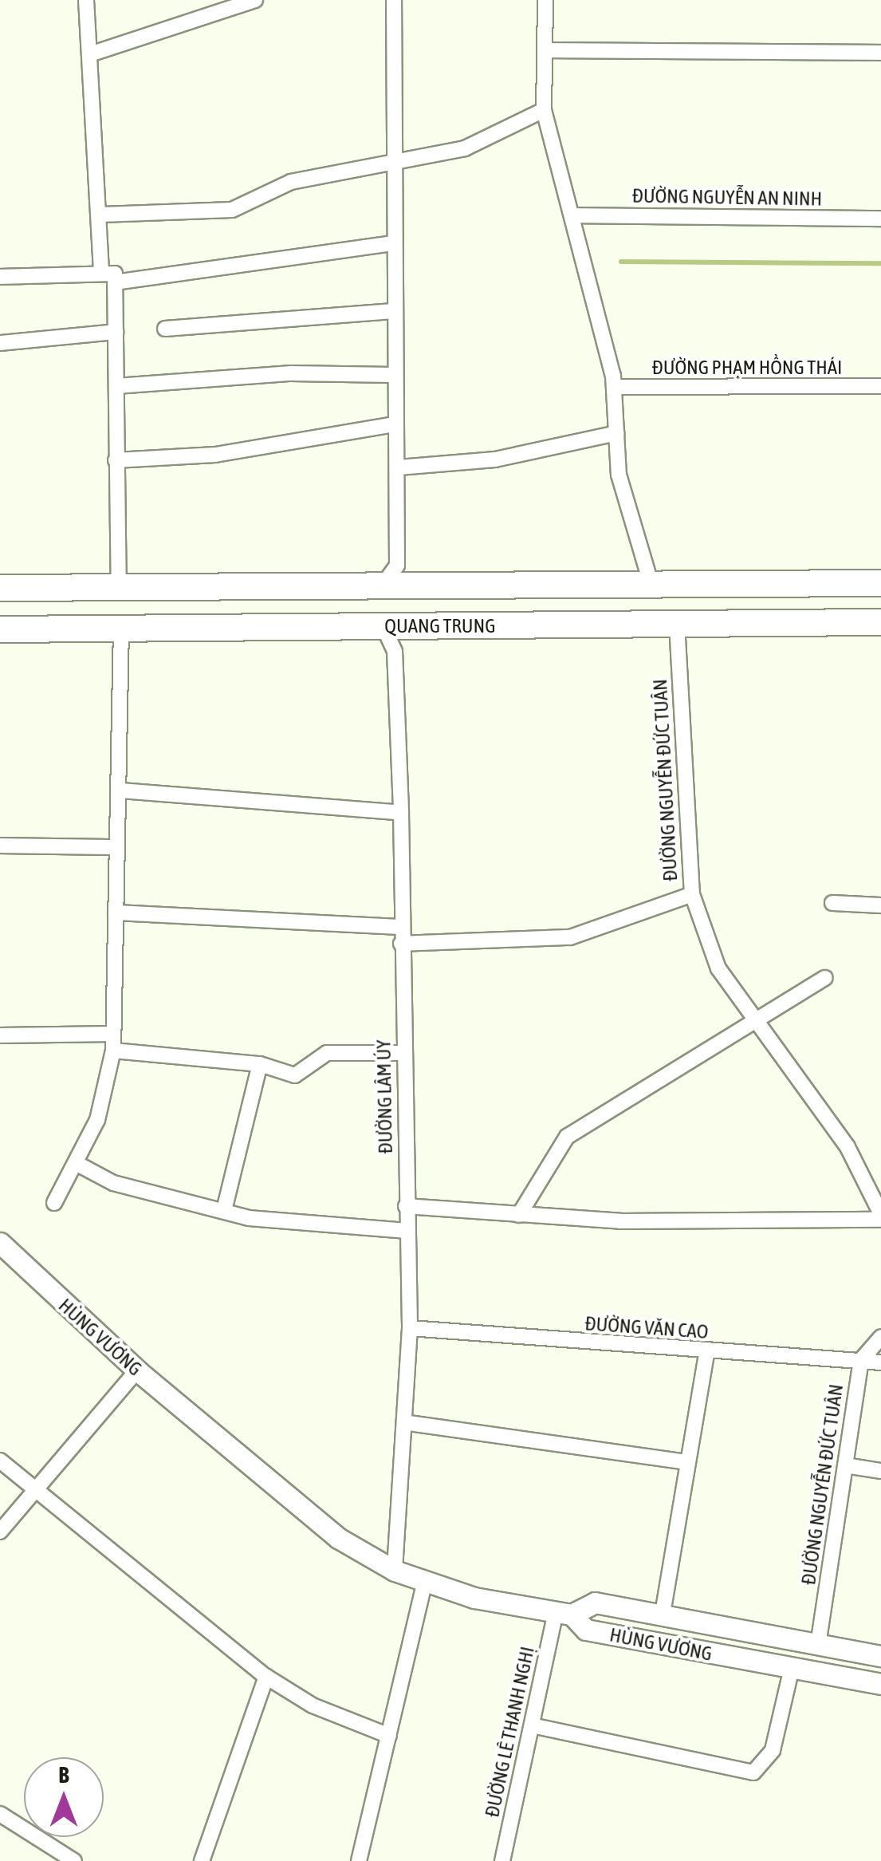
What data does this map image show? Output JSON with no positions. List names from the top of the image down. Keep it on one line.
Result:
{"streets":{"highway":["QUANG TRUNG"],"street":["ĐƯỜNG NGUYỄN AN NINH","ĐƯỜNG PHẠM HỒNG THÁI","ĐƯỜNG NGUYỄN ĐỨC TUÂN","ĐƯỜNG LÂM ÚY","ĐƯỜNG VĂN CAO","HÙNG VƯƠNG","ĐƯỜNG LÊ THANH NGHỊ"]},"crossings":[["QUANG TRUNG","ĐƯỜNG NGUYỄN ĐỨC TUÂN"],["QUANG TRUNG","ĐƯỜNG LÂM ÚY"],["ĐƯỜNG NGUYỄN ĐỨC TUÂN","ĐƯỜNG VĂN CAO"],["ĐƯỜNG NGUYỄN ĐỨC TUÂN","HÙNG VƯƠNG"],["ĐƯỜNG LÂM ÚY","ĐƯỜNG VĂN CAO"],["ĐƯỜNG LÂM ÚY","HÙNG VƯƠNG"],["HÙNG VƯƠNG","ĐƯỜNG LÊ THANH NGHỊ"]],"north":"top"}
